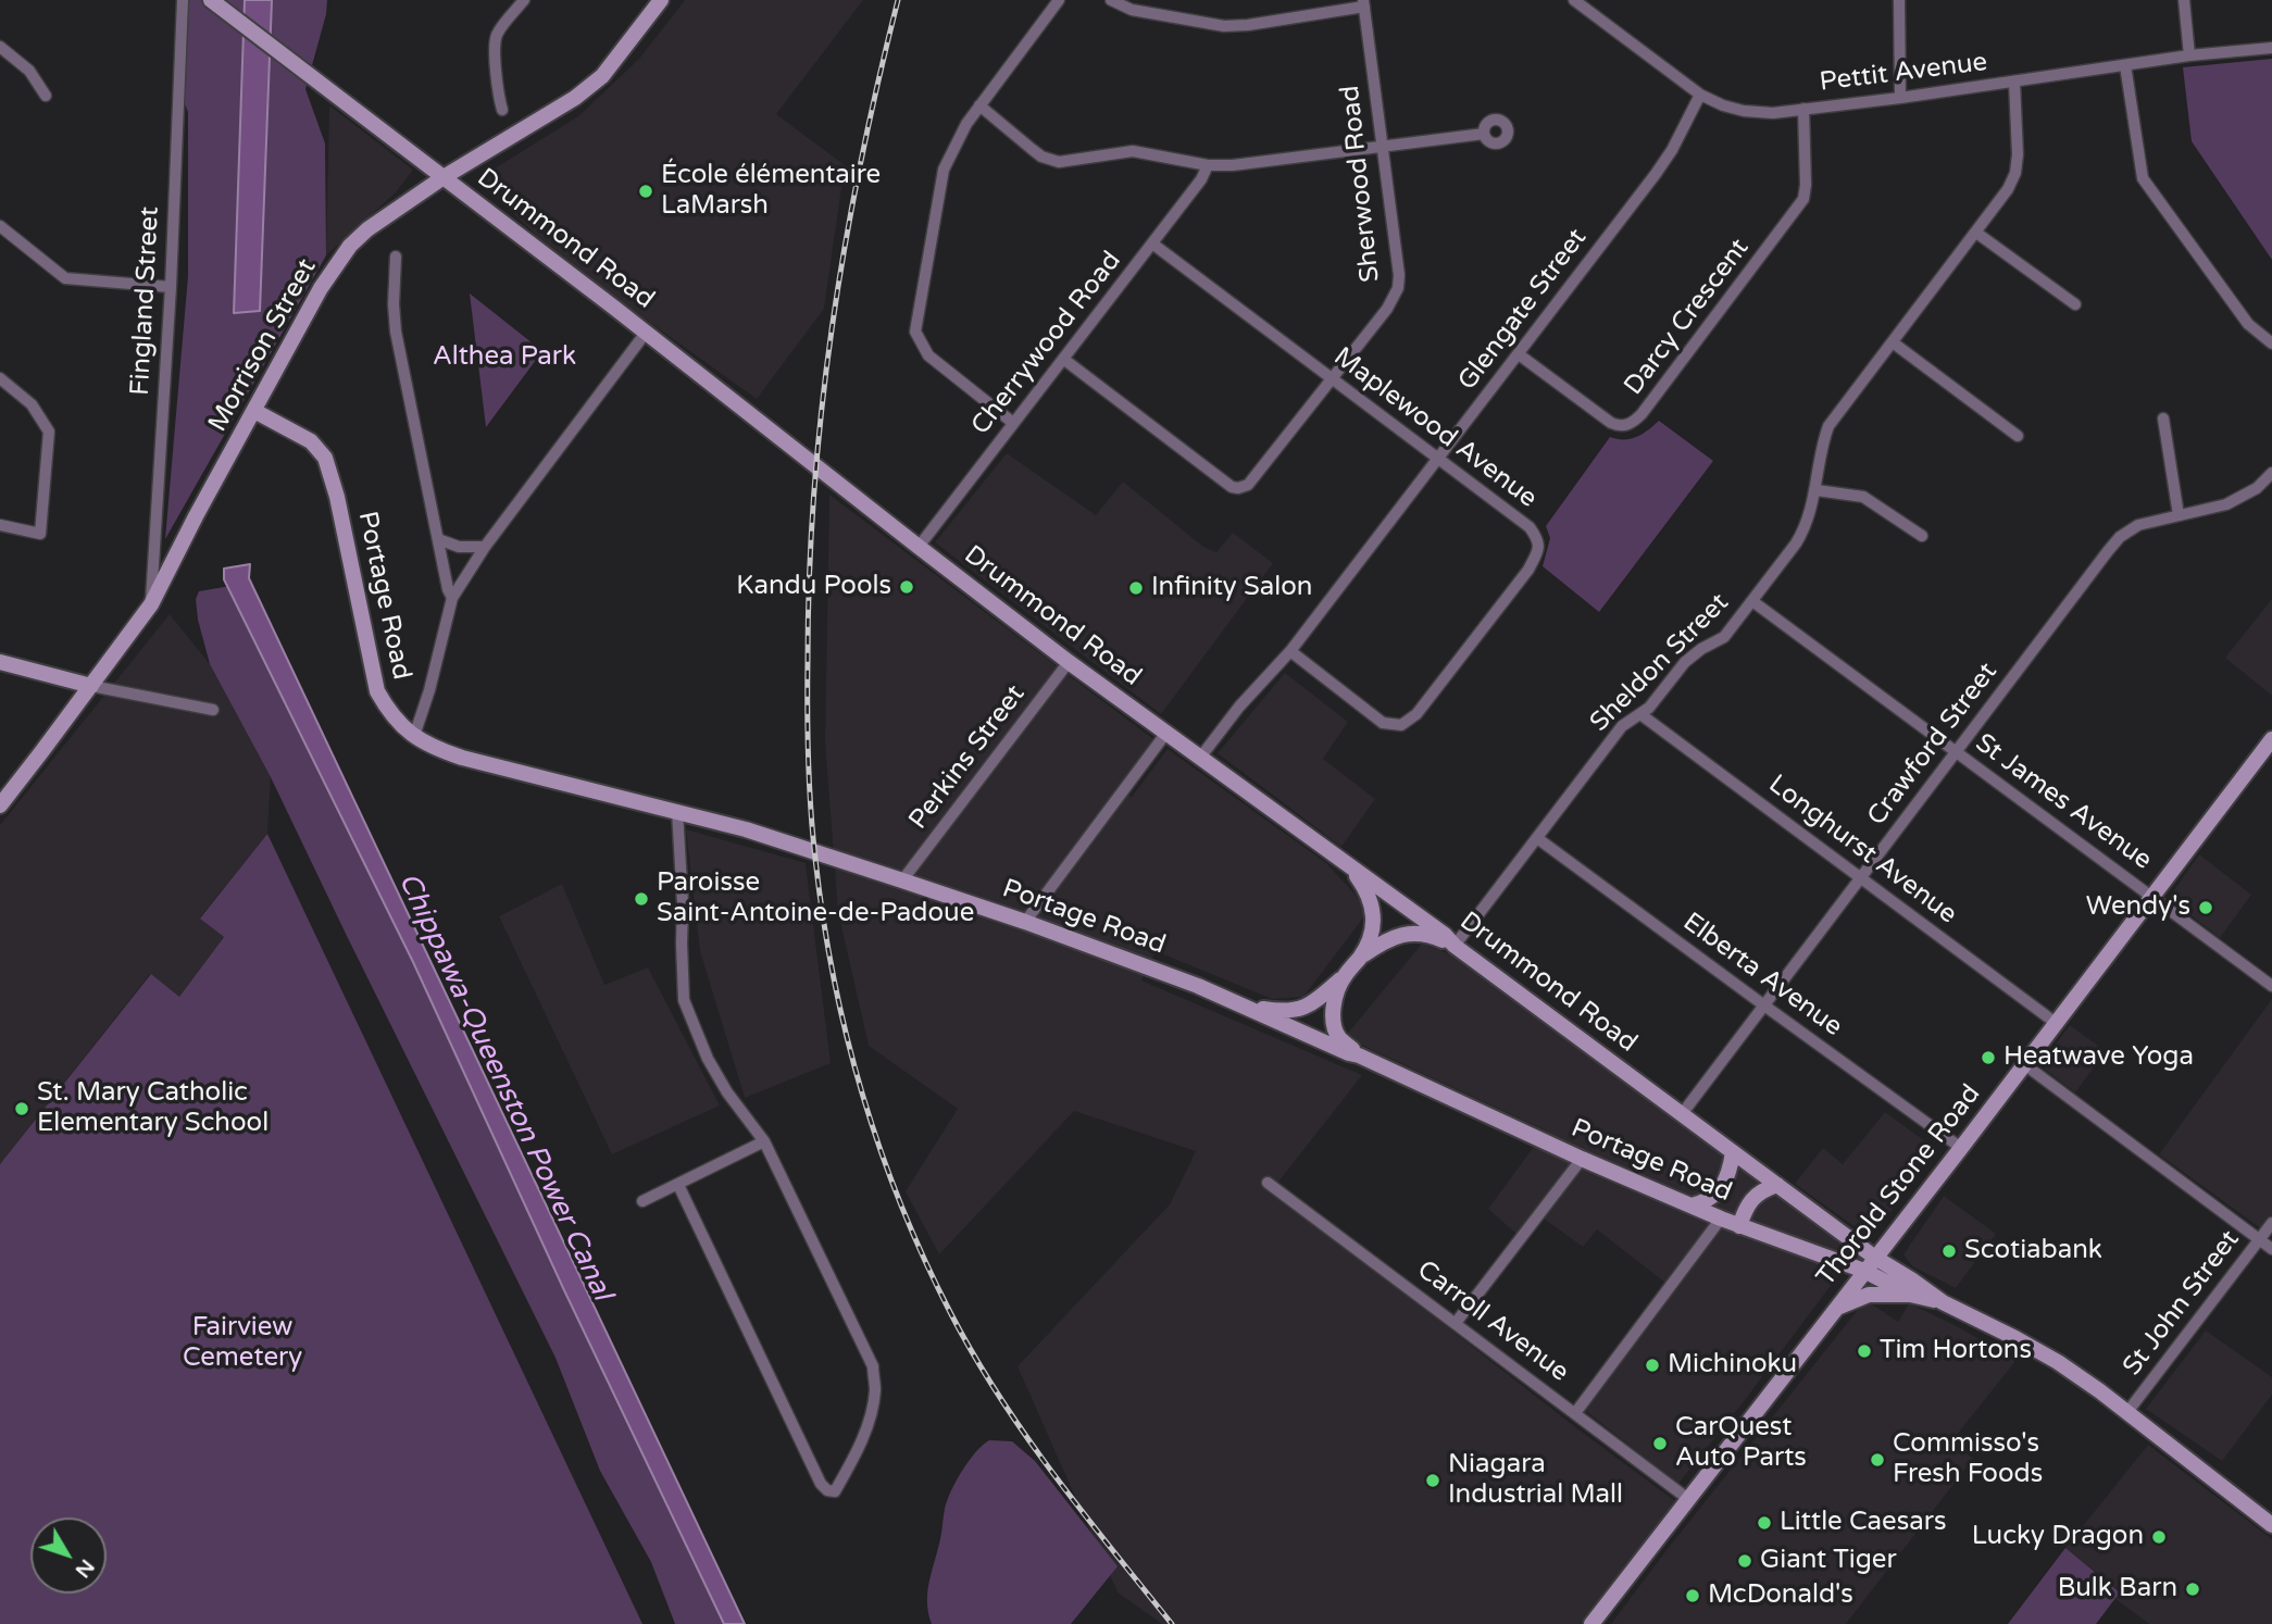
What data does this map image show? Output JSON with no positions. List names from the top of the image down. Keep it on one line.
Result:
{"streets":{"main road":["Drummond Road","Morrison Street","Portage Road","Thorold Stone Road"],"street":["Pettit Avenue","Sherwood Road","Fingland Street","Glengate Street","Darcy Crescent","Cherrywood Road","Maplewood Avenue","Sheldon Street","Crawford Street","Perkins Street","St James Avenue","Longhurst Avenue","Elberta Avenue","St John Street","Carroll Avenue"]},"crossings":[["Pettit Avenue","Glengate Street"],["Pettit Avenue","Darcy Crescent"],["Pettit Avenue","Sheldon Street"],["Sherwood Road","Cherrywood Road"],["Sherwood Road","Maplewood Avenue"],["Drummond Road","Glengate Street"],["Drummond Road","Cherrywood Road"],["Drummond Road","Morrison Street"],["Drummond Road","Portage Road"],["Drummond Road","Sheldon Street"],["Drummond Road","Crawford Street"],["Drummond Road","Perkins Street"],["Drummond Road","Thorold Stone Road"],["Fingland Street","Morrison Street"],["Glengate Street","Darcy Crescent"],["Glengate Street","Maplewood Avenue"],["Cherrywood Road","Maplewood Avenue"],["Morrison Street","Portage Road"],["Portage Road","Perkins Street"],["Portage Road","Thorold Stone Road"],["Portage Road","St John Street"],["Sheldon Street","St James Avenue"],["Sheldon Street","Longhurst Avenue"],["Sheldon Street","Elberta Avenue"],["Crawford Street","St James Avenue"],["Crawford Street","Longhurst Avenue"],["Crawford Street","Elberta Avenue"],["St James Avenue","Thorold Stone Road"],["Longhurst Avenue","Thorold Stone Road"],["Elberta Avenue","Thorold Stone Road"],["Thorold Stone Road","Carroll Avenue"]],"water":["Chippawa-Queenston Power Canal"],"parks":["Althea Park","Fairview Cemetery"],"places":["École élémentaire LaMarsh","Kandu Pools","Infinity Salon","Paroisse Saint-Antoine-de-Padoue","Wendy's","Heatwave Yoga","St. Mary Catholic Elementary School","Scotiabank","Tim Hortons","Michinoku","CarQuest Auto Parts","Commisso's Fresh Foods","Niagara Industrial Mall","Little Caesars","Lucky Dragon","Giant Tiger","Bulk Barn","McDonald's"],"north":"bottom right"}
